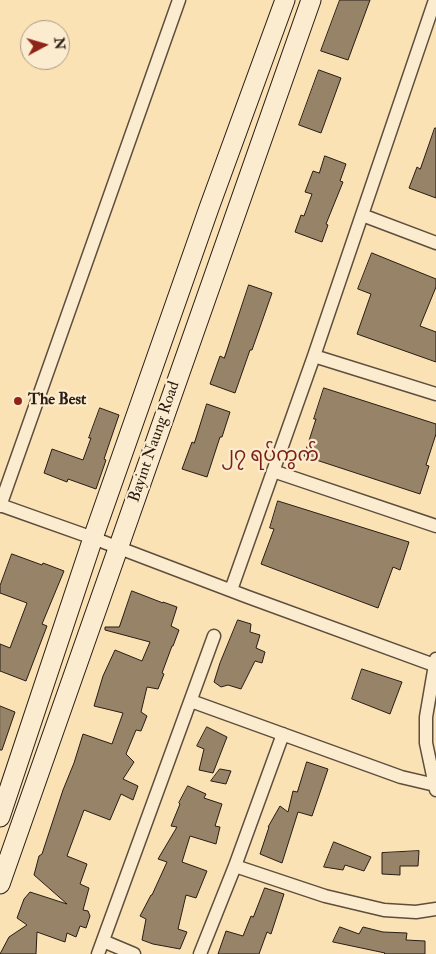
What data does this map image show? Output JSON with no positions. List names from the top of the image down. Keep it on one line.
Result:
{"streets":{"main road":["Bayint Naung Road"]},"districts":["၂၇ ရပ်ကွက်"],"places":["The Best"],"north":"right"}
